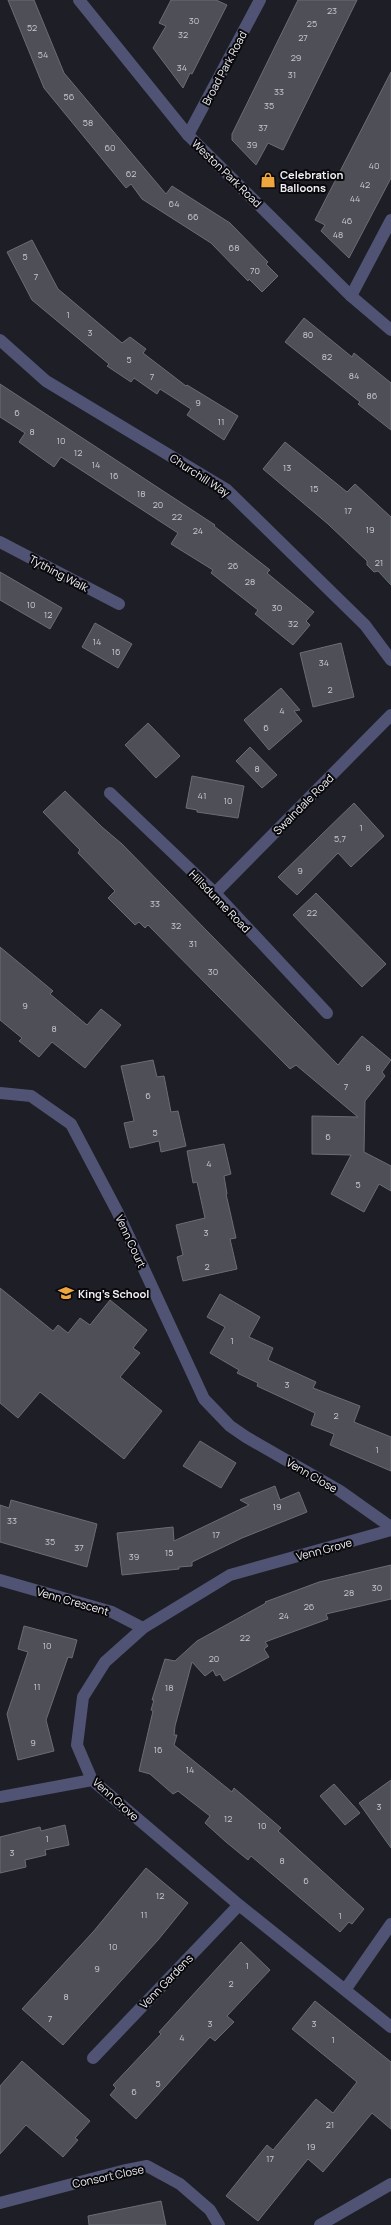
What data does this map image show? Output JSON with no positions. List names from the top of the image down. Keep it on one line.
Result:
{"streets":{"street":["Broad Park Road","Weston Park Road","Churchill Way","Tything Walk","Swaindale Road","Hillsdunne Road","Venn Court","Venn Close","Venn Grove","Venn Crescent","Venn Gardens","Consort Close"]},"crossings":[["Broad Park Road","Weston Park Road"],["Swaindale Road","Hillsdunne Road"],["Venn Court","Venn Close"],["Venn Grove","Venn Crescent"],["Venn Grove","Venn Gardens"]],"places":{"shop":["Celebration Balloons"],"school or university":["King's School"]},"house_numbers":["23","30","25","52","32","27","54","29","34","31","33","56","35","58","37","39","60","40","62","42","44","64","66","46","48","68","5","70","7","1","3","80","82","5","84","7","86","9","6","11","8","10","12","14","13","16","15","18","20","17","22","19","24","21","26","28","10","30","12","32","14","16","34","2","4","6","8","41","10","1","5,7","9","33","22","32","31","30","9","8","8","7","6","5","6","4","5","3","2","1","3","2","1","19","33","17","35","37","15","39","30","28","26","24","22","10","20","11","18","9","16","14","3","12","10","1","3","8","6","12","11","1","10","1","9","2","8","7","3","3","4","1","5","6","21","19","17"]}
